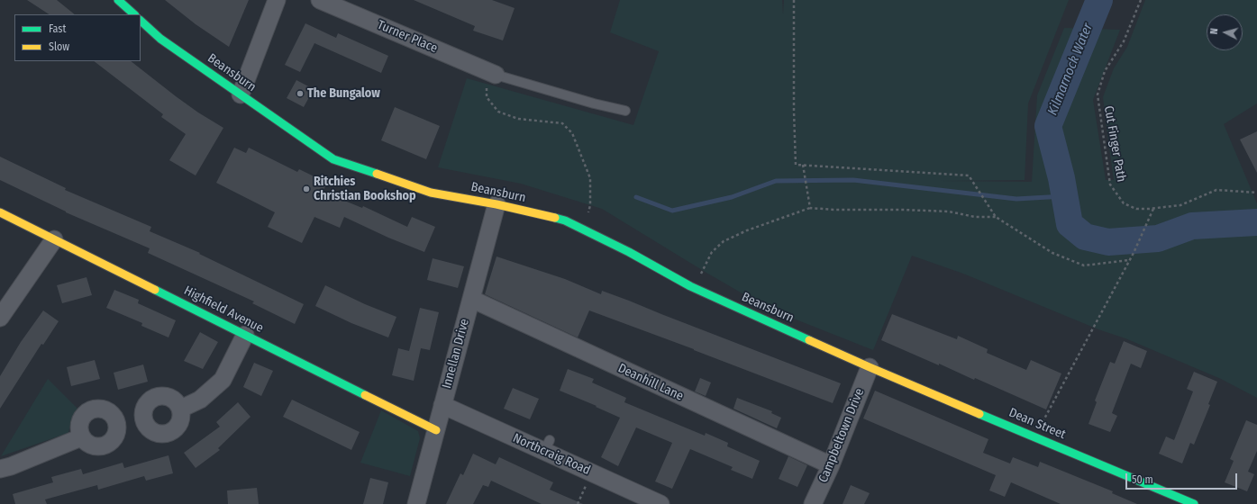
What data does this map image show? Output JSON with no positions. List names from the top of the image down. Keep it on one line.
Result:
{"streets":{"main road":["Beansburn","Highfield Avenue","Dean Street"],"street":["Turner Place","Innellan Drive","Deanhill Lane","Campbeltown Drive","Northcraig Road"],"path":["Cut Finger Path"]},"crossings":[["Beansburn","Innellan Drive"],["Beansburn","Dean Street"],["Beansburn","Campbeltown Drive"],["Highfield Avenue","Innellan Drive"],["Innellan Drive","Deanhill Lane"],["Innellan Drive","Northcraig Road"],["Deanhill Lane","Campbeltown Drive"],["Dean Street","Campbeltown Drive"]],"water":["Kilmarnock Water"],"places":["The Bungalow","Ritchies Christian Bookshop"],"legend":["Fast","Slow"],"scale_bar":"50 m","north":"left"}
